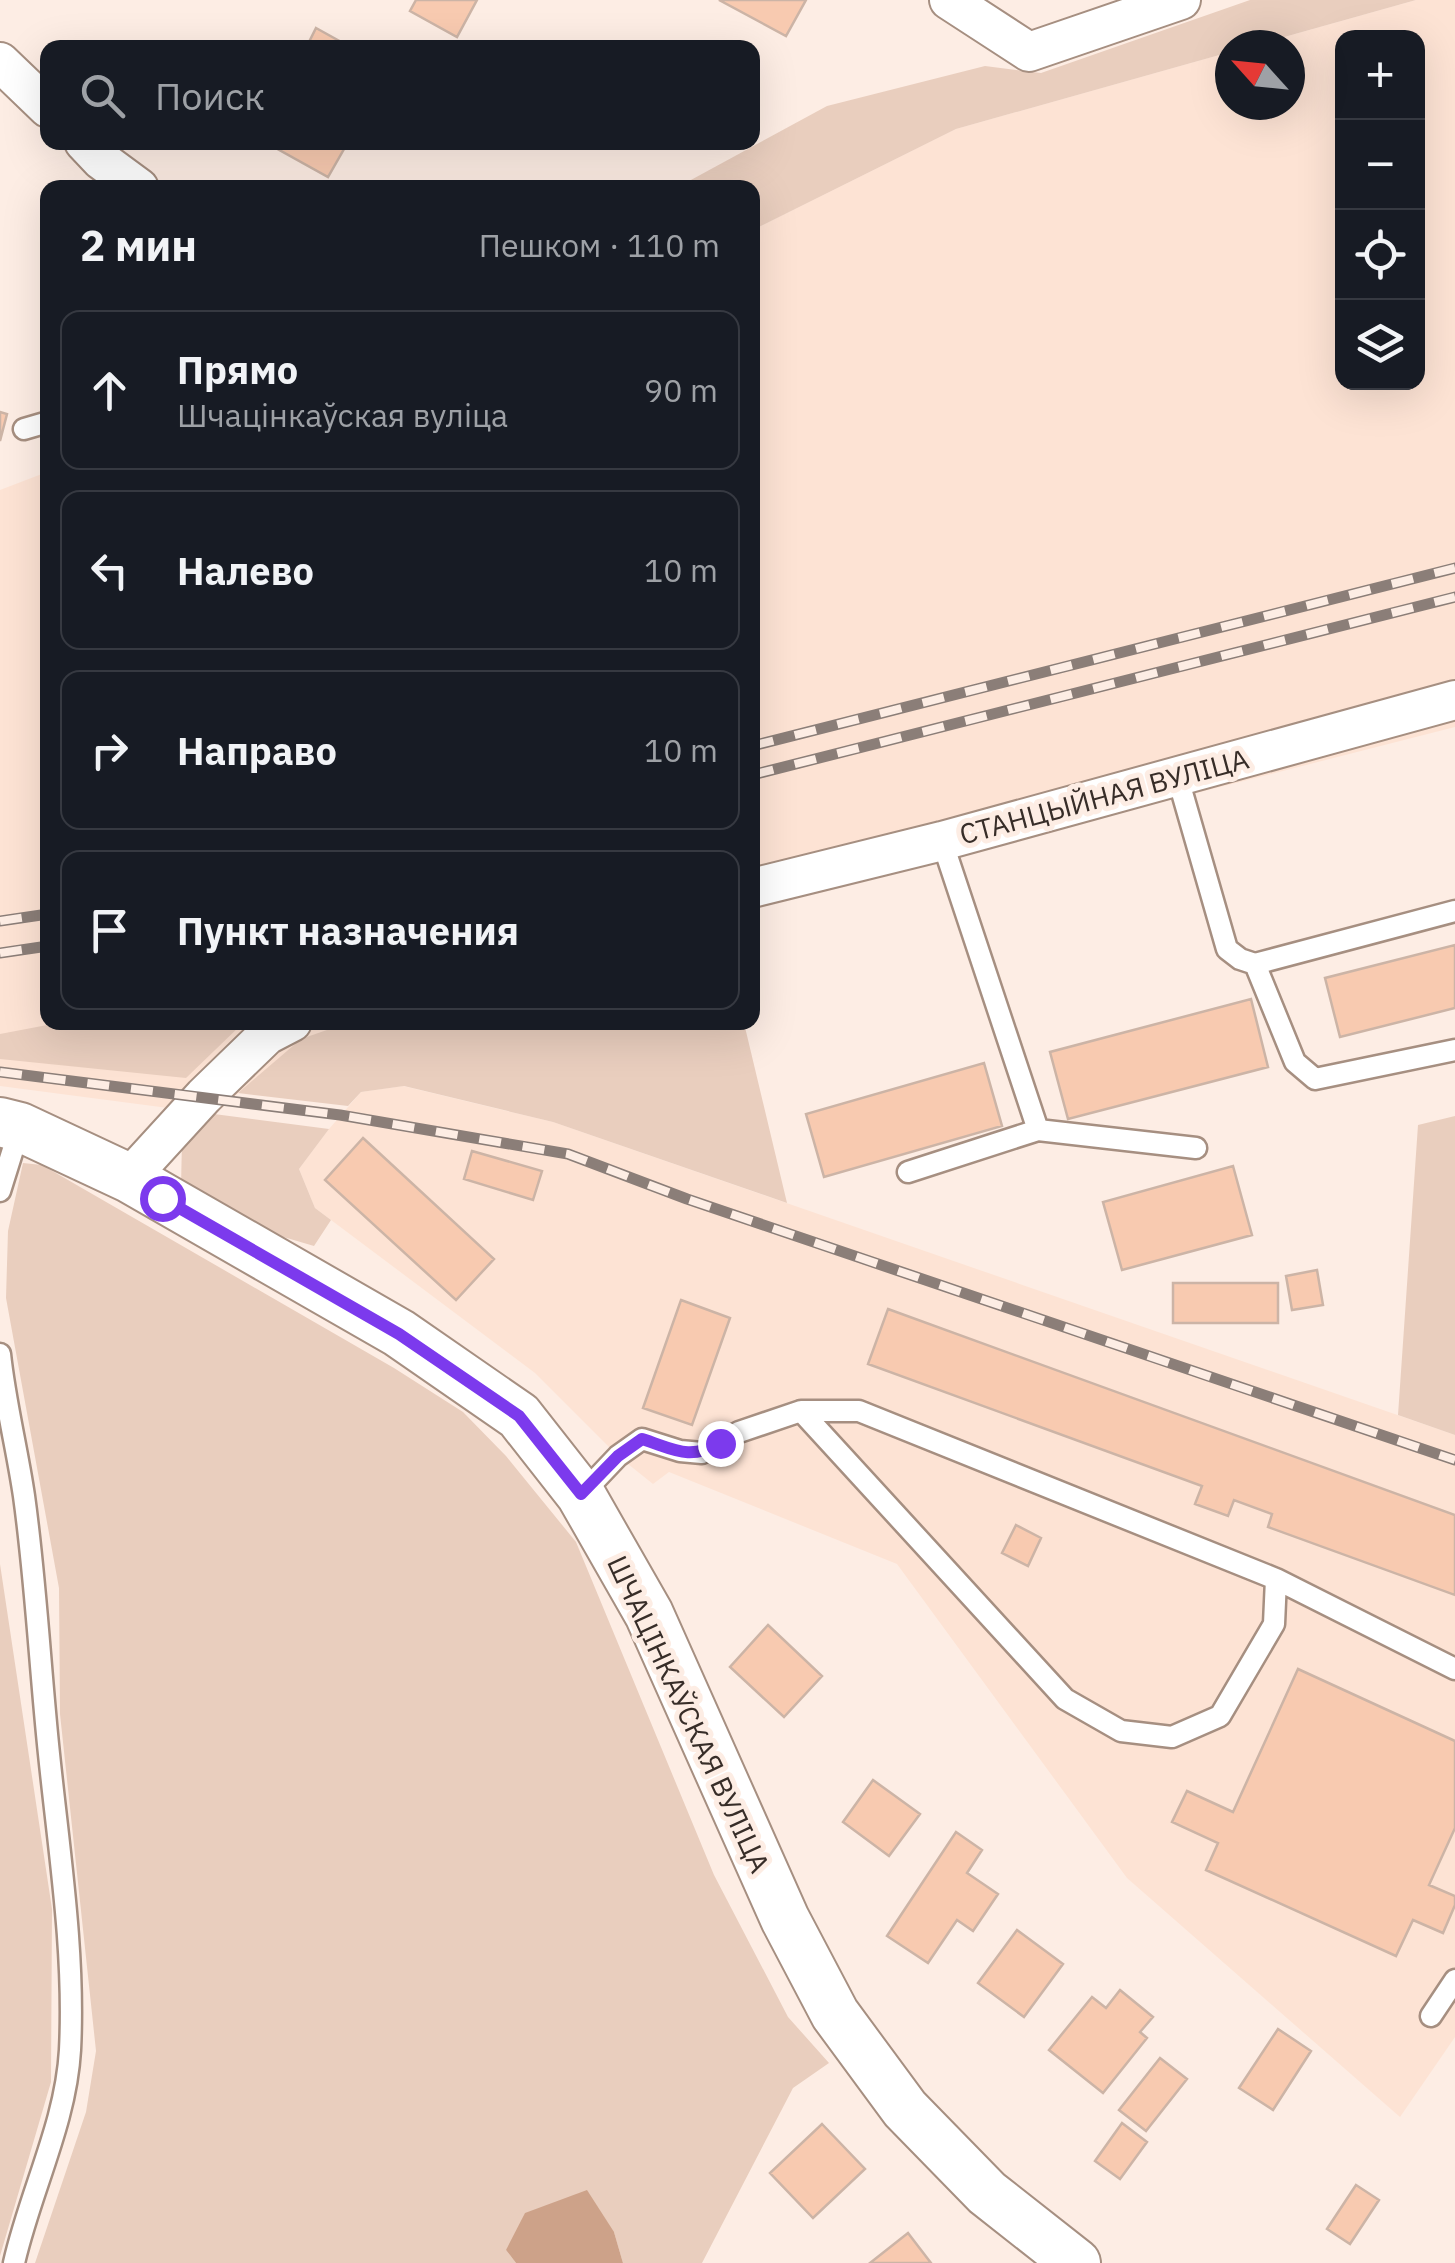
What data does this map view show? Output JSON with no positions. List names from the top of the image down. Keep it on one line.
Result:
{"streets":{"street":["СТАНЦЫЙНАЯ ВУЛІЦА","ШЧАЦІНКАЎСКАЯ ВУЛІЦА"]},"north":"top left","page":{"map_buttons":["+","−"],"search":"Поиск","heading":["2 мин","Пешком · 110 m"],"list":[["Прямо","Шчацінкаўская вуліца","90 m"],["Налево","10 m"],["Направо","10 m"],"Пункт назначения"]}}
